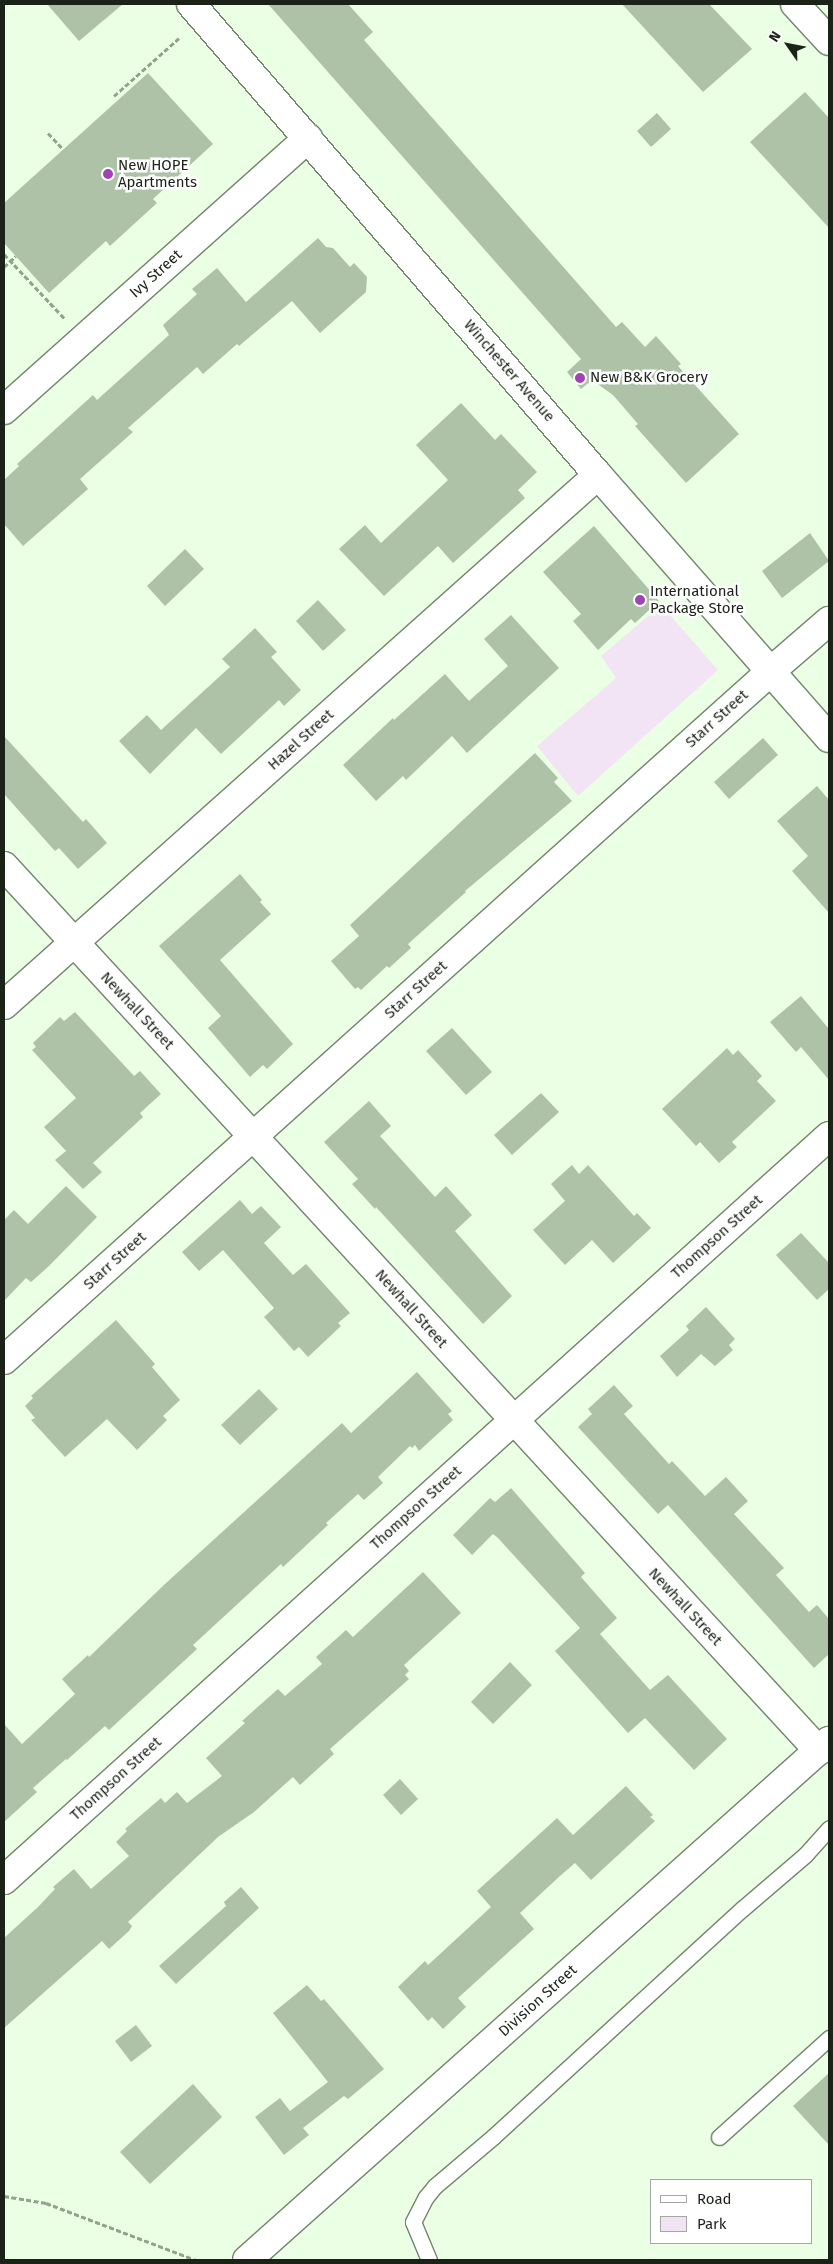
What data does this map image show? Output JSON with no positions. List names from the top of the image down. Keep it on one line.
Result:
{"streets":{"street":["Ivy Street","Winchester Avenue","Starr Street","Hazel Street","Newhall Street","Thompson Street","Division Street"]},"crossings":[["Ivy Street","Winchester Avenue"],["Winchester Avenue","Starr Street"],["Winchester Avenue","Hazel Street"],["Starr Street","Newhall Street"],["Hazel Street","Newhall Street"],["Newhall Street","Thompson Street"],["Newhall Street","Division Street"]],"places":["New HOPE Apartments","New B&K Grocery","International Package Store"],"legend":["Road","Park"],"north":"top left"}
